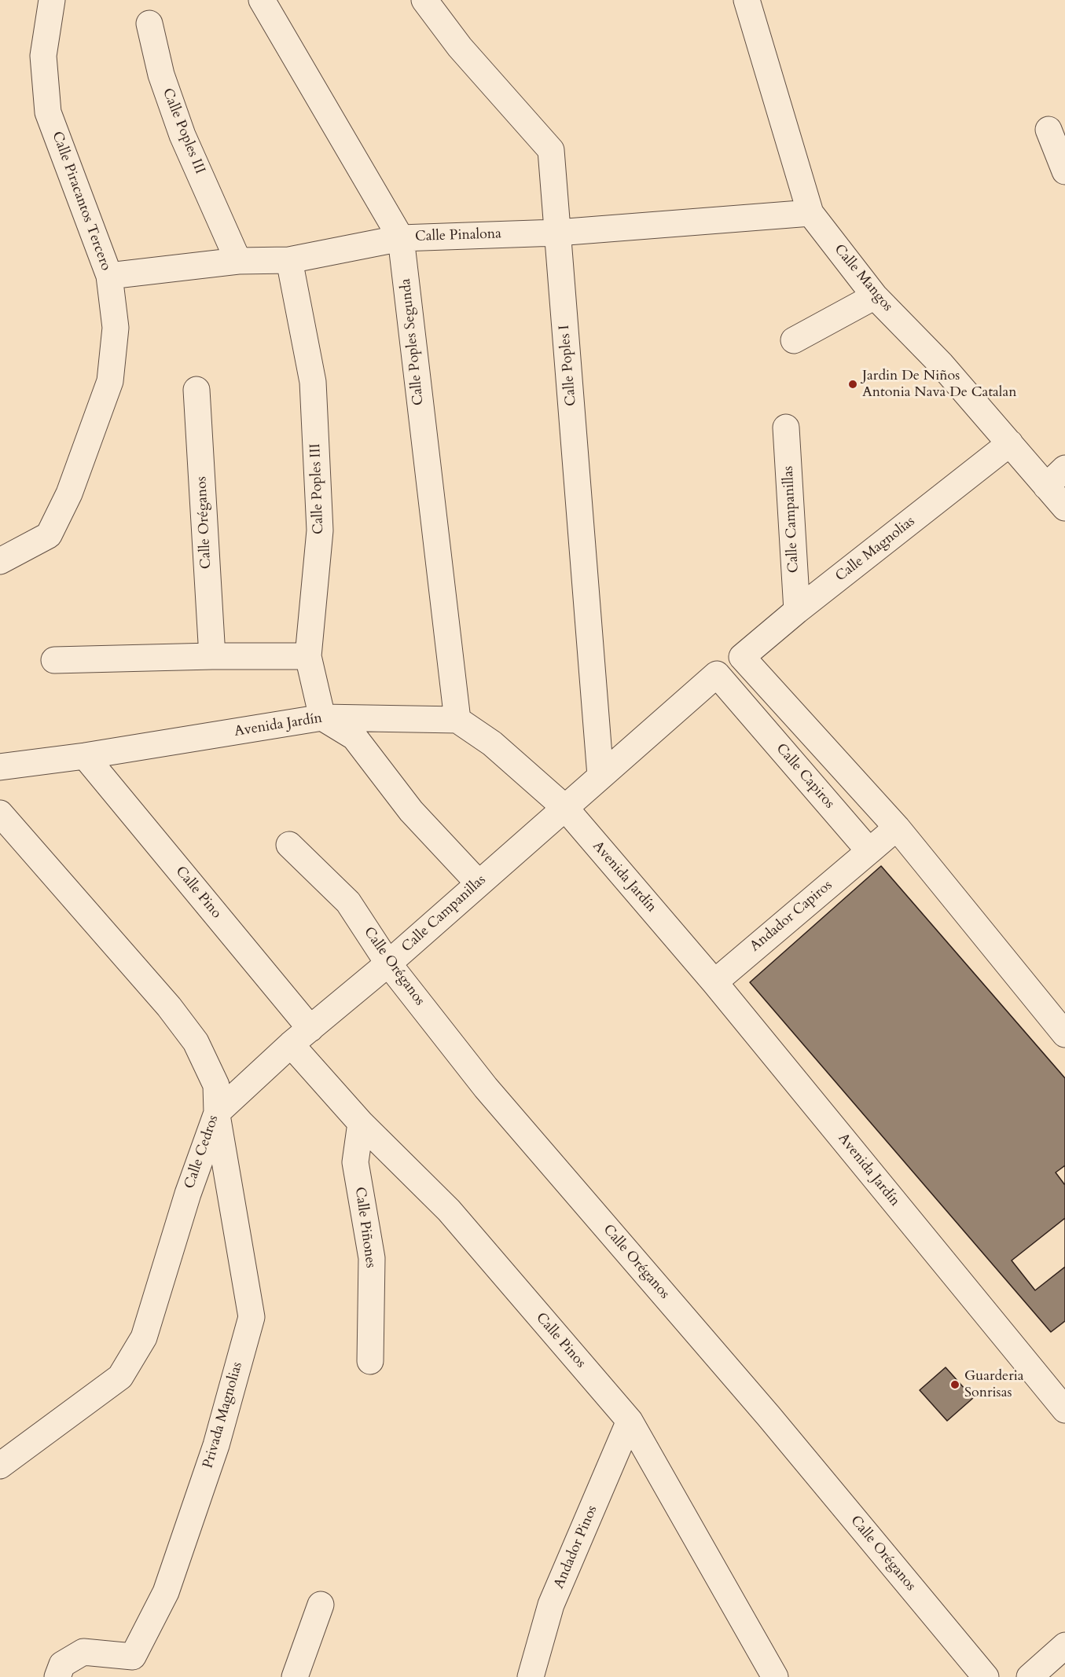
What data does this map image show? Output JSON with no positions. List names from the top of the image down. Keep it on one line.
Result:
{"streets":{"street":["Calle Poples III","Calle Piracantos Tercero","Calle Pinalona","Calle Mangos","Calle Poples Segunda","Calle Poples I","Calle Campanillas","Calle Oréganos","Calle Magnolias","Avenida Jardín","Calle Capiros","Calle Pino","Andador Capiros","Calle Cedros","Calle Piñones","Calle Pinos","Privada Magnolias","Andador Pinos"]},"crossings":[["Calle Poples III","Calle Pinalona"],["Calle Poples III","Avenida Jardín"],["Calle Piracantos Tercero","Calle Pinalona"],["Calle Pinalona","Calle Mangos"],["Calle Pinalona","Calle Poples Segunda"],["Calle Pinalona","Calle Poples I"],["Calle Mangos","Calle Magnolias"],["Calle Poples Segunda","Avenida Jardín"],["Calle Poples I","Calle Capiros"],["Calle Campanillas","Calle Oréganos"],["Calle Campanillas","Calle Magnolias"],["Calle Campanillas","Avenida Jardín"],["Calle Campanillas","Calle Pino"],["Calle Campanillas","Calle Cedros"],["Calle Campanillas","Calle Pinos"],["Calle Campanillas","Privada Magnolias"],["Avenida Jardín","Calle Pino"],["Avenida Jardín","Andador Capiros"],["Calle Capiros","Andador Capiros"],["Calle Cedros","Privada Magnolias"],["Calle Piñones","Calle Pinos"],["Calle Pinos","Andador Pinos"]],"places":["Jardin De Niños Antonia Nava De Catalan","Guarderia Sonrisas"]}
